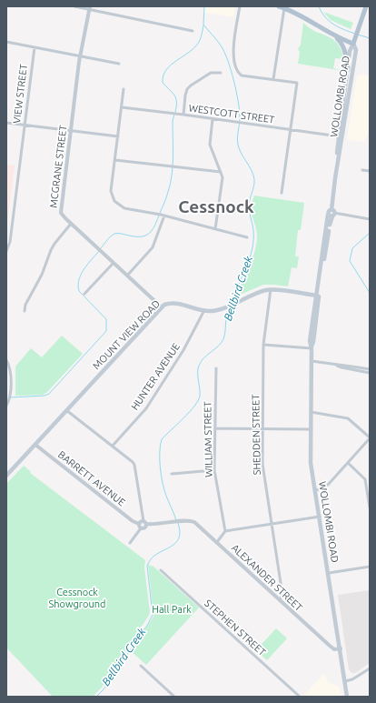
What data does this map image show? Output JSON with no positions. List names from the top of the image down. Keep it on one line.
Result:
{"streets":{"main road":["WOLLOMBI ROAD","MOUNT VIEW ROAD"],"street":["VIEW STREET","WESTCOTT STREET","MCGRANE STREET","HUNTER AVENUE","SHEDDEN STREET","WILLIAM STREET","BARRETT AVENUE","ALEXANDER STREET","STEPHEN STREET"]},"crossings":[["WOLLOMBI ROAD","WESTCOTT STREET"],["WOLLOMBI ROAD","MOUNT VIEW ROAD"],["WOLLOMBI ROAD","ALEXANDER STREET"],["MCGRANE STREET","MOUNT VIEW ROAD"],["MOUNT VIEW ROAD","HUNTER AVENUE"],["MOUNT VIEW ROAD","SHEDDEN STREET"],["MOUNT VIEW ROAD","BARRETT AVENUE"],["SHEDDEN STREET","ALEXANDER STREET"]],"districts":["Cessnock"],"water":["Bellbird Creek"],"parks":["Cessnock Showground","Hall Park"]}
